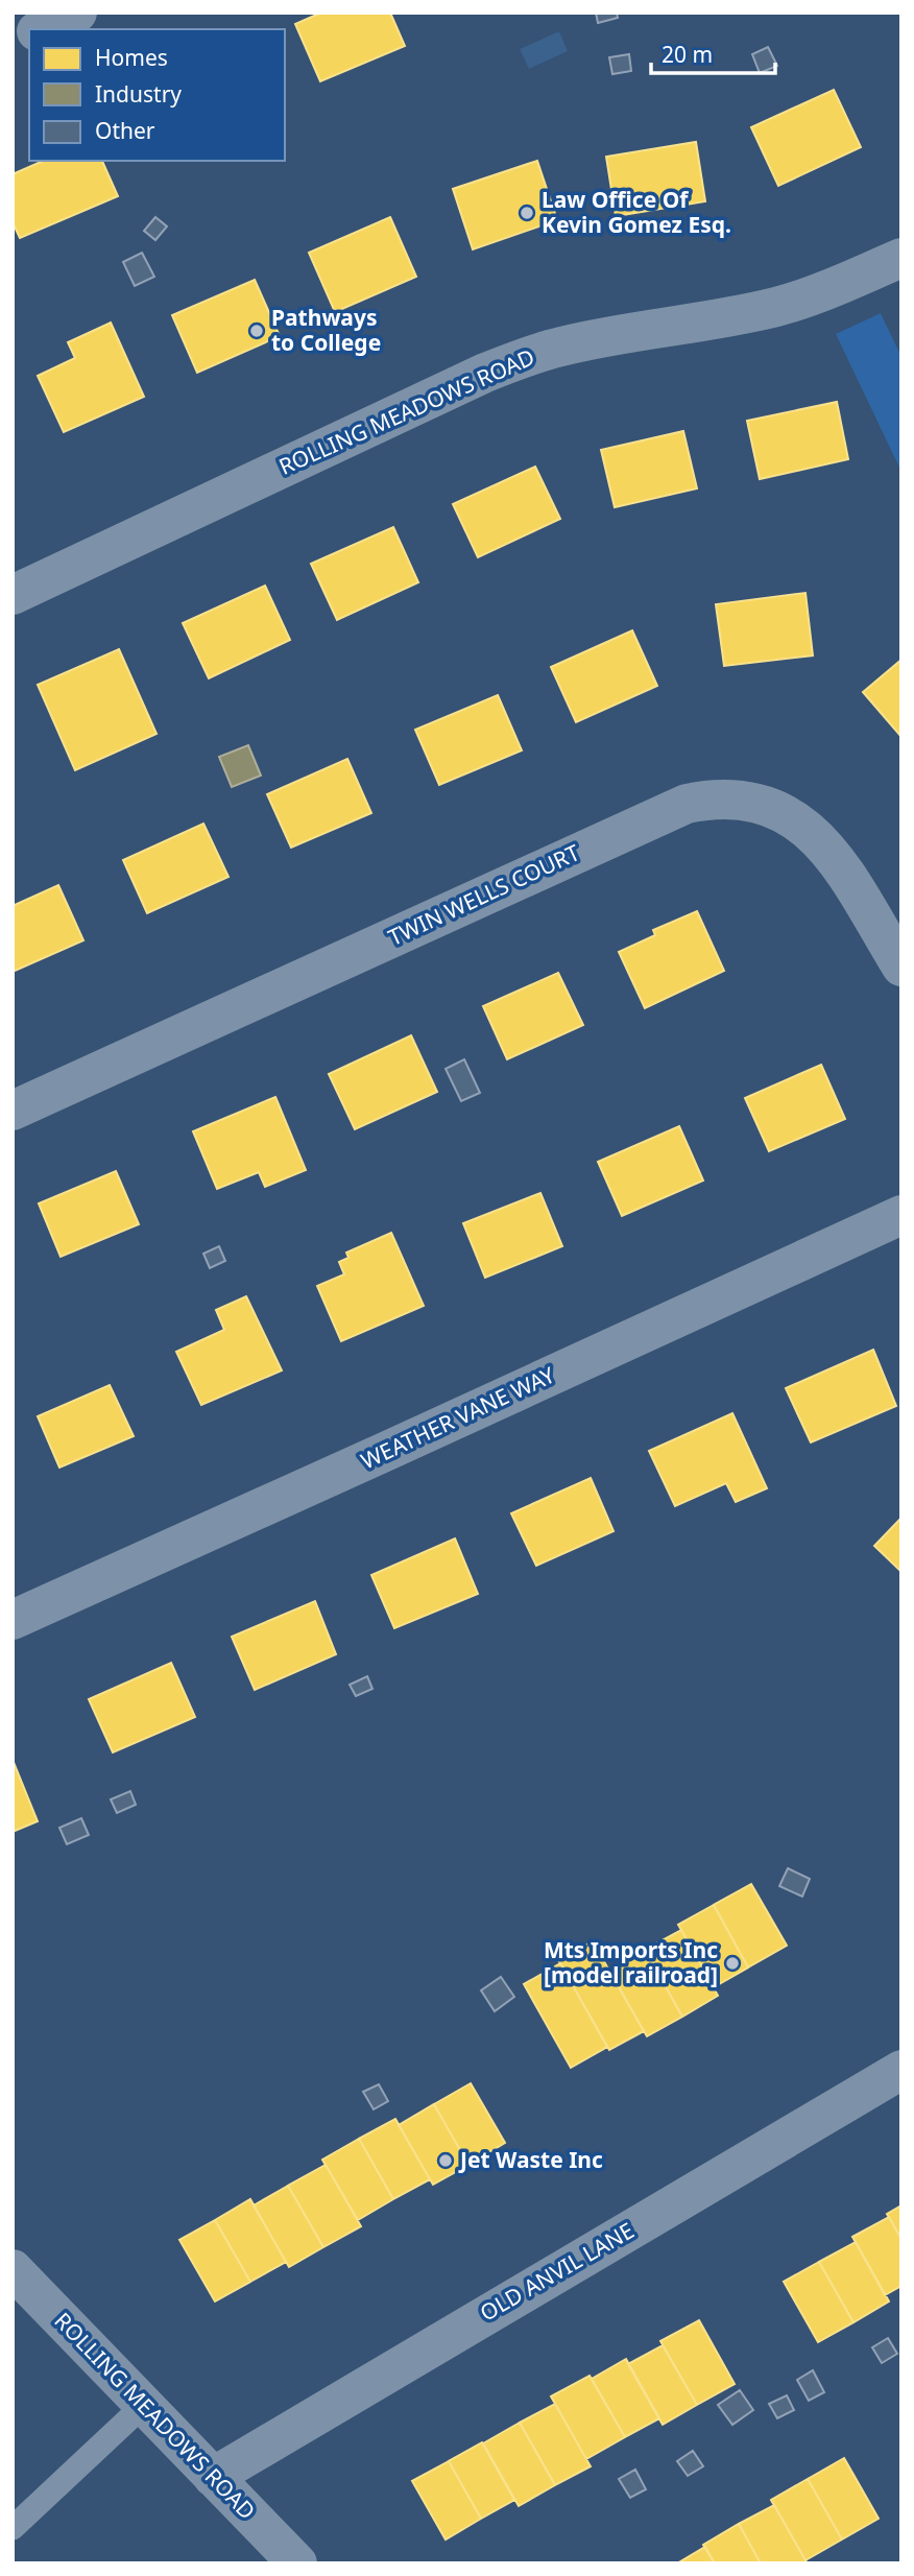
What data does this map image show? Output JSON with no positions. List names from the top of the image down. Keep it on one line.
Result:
{"streets":{"street":["ROLLING MEADOWS ROAD","TWIN WELLS COURT","WEATHER VANE WAY","OLD ANVIL LANE"]},"crossings":[["ROLLING MEADOWS ROAD","OLD ANVIL LANE"]],"places":["Law Office Of Kevin Gomez Esq.","Pathways to College","Mts Imports Inc [model railroad]","Jet Waste Inc"],"legend":["Homes","Industry","Other"],"scale_bar":"20 m"}
